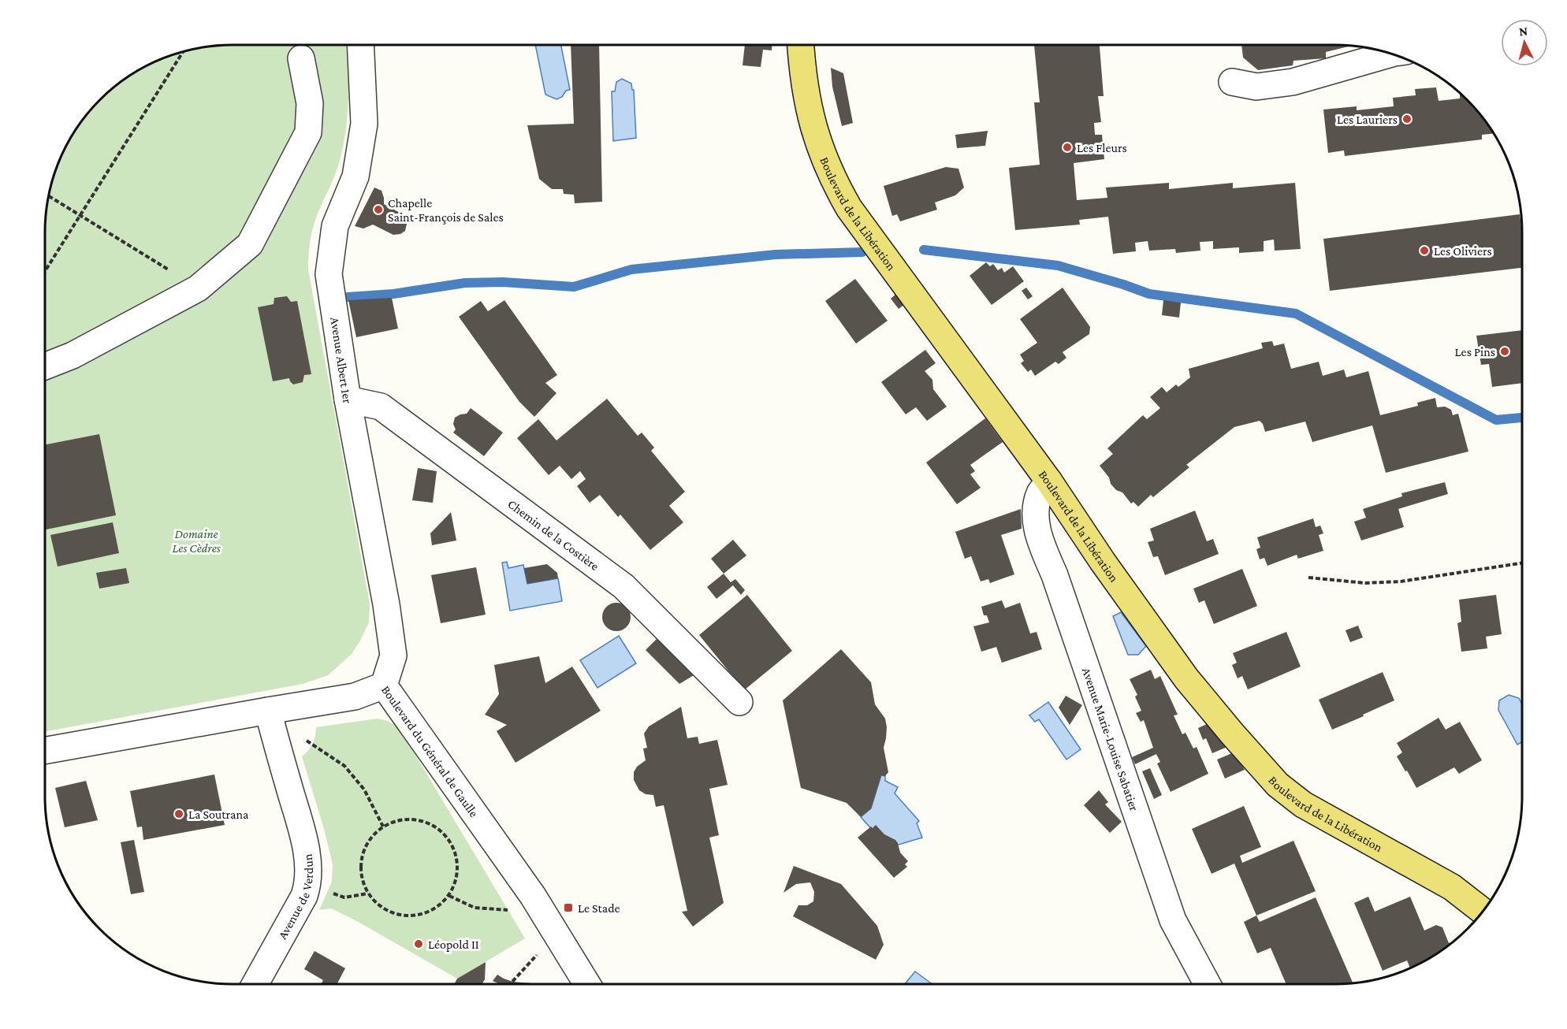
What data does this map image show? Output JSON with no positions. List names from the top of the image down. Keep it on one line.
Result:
{"streets":{"main road":["Boulevard de la Libération"],"street":["Avenue Albert 1er","Chemin de la Costière","Avenue Marie-Louise Sabatier","Boulevard du Général de Gaulle","Avenue de Verdun"]},"crossings":[["Boulevard de la Libération","Avenue Marie-Louise Sabatier"],["Avenue Albert 1er","Chemin de la Costière"],["Avenue Albert 1er","Boulevard du Général de Gaulle"],["Boulevard du Général de Gaulle","Avenue de Verdun"]],"parks":["Domaine Les Cèdres"],"places":{"other":["Les Lauriers","Les Fleurs","Chapelle Saint-François de Sales","Les Oliviers","Les Pins","La Soutrana","Léopold II"],"transit":["Le Stade"]},"north":"top"}
